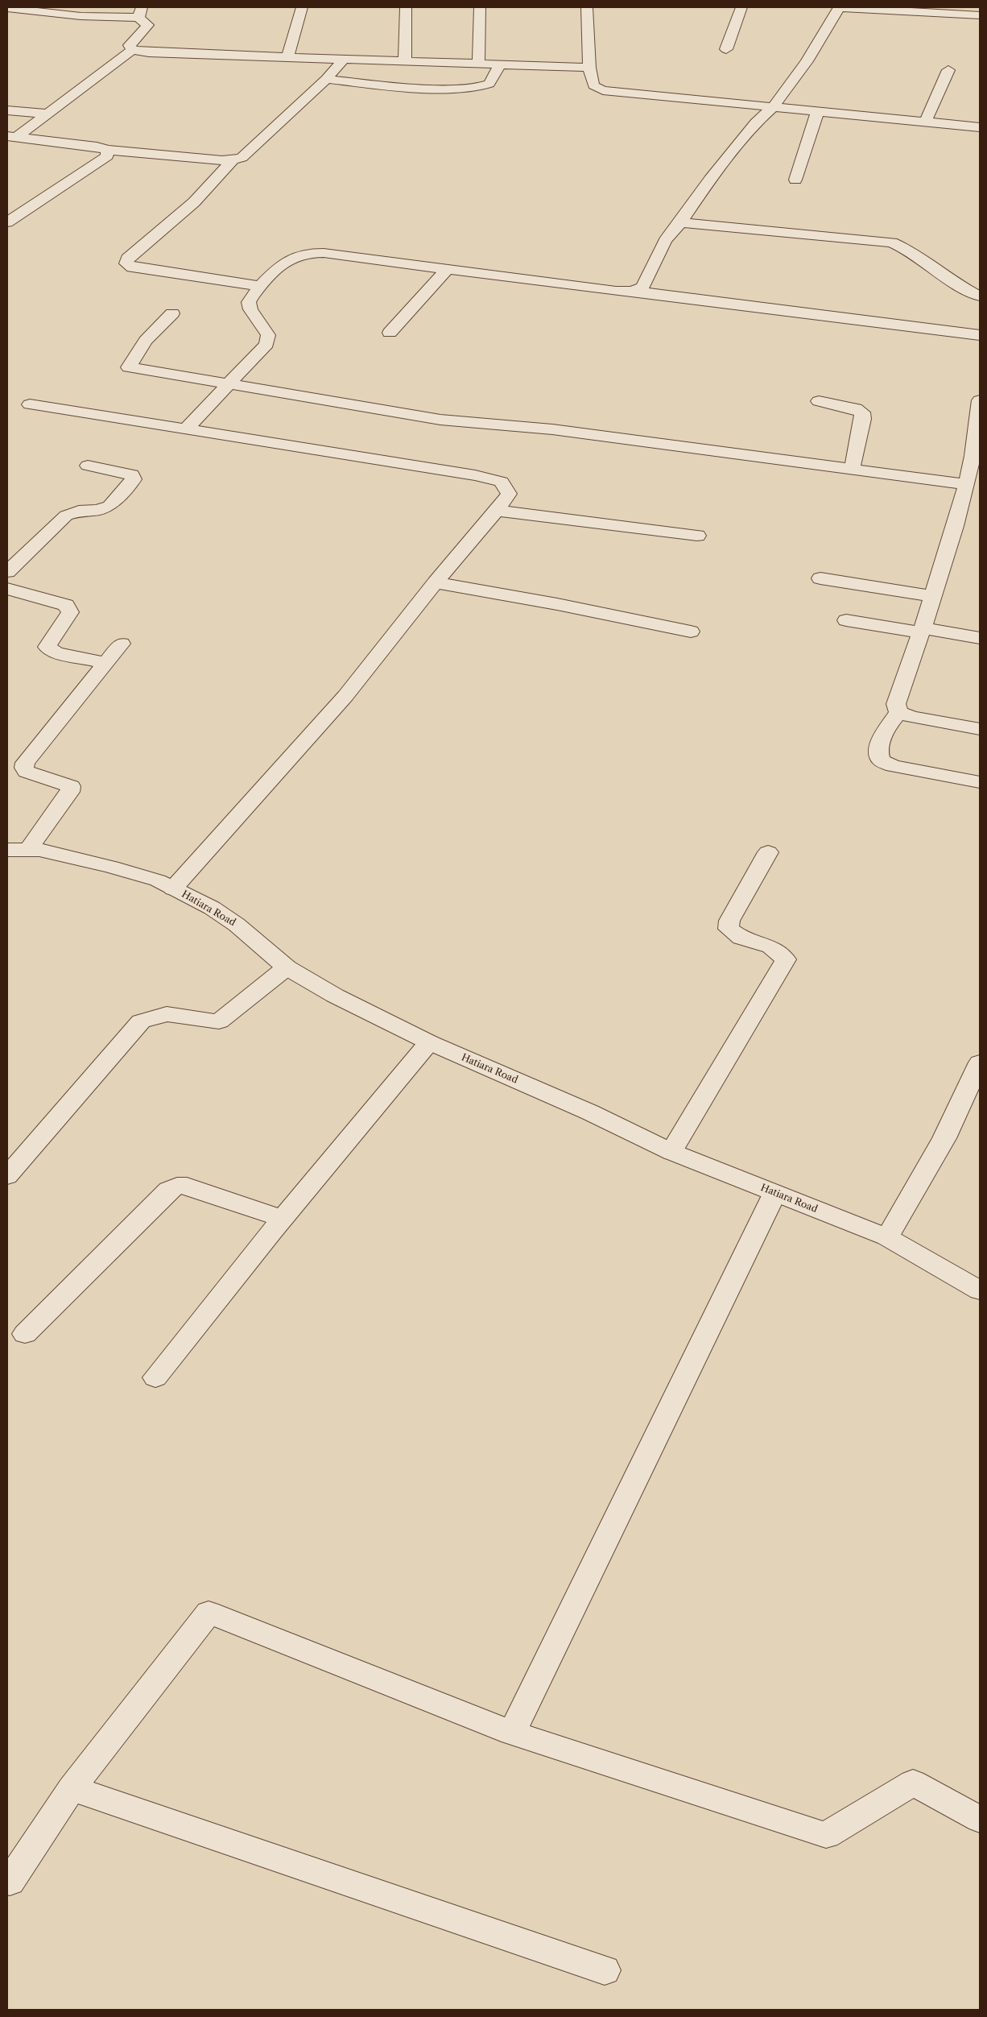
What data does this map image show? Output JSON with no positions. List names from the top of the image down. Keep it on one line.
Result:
{"streets":{"street":["Hatiara Road"]}}
